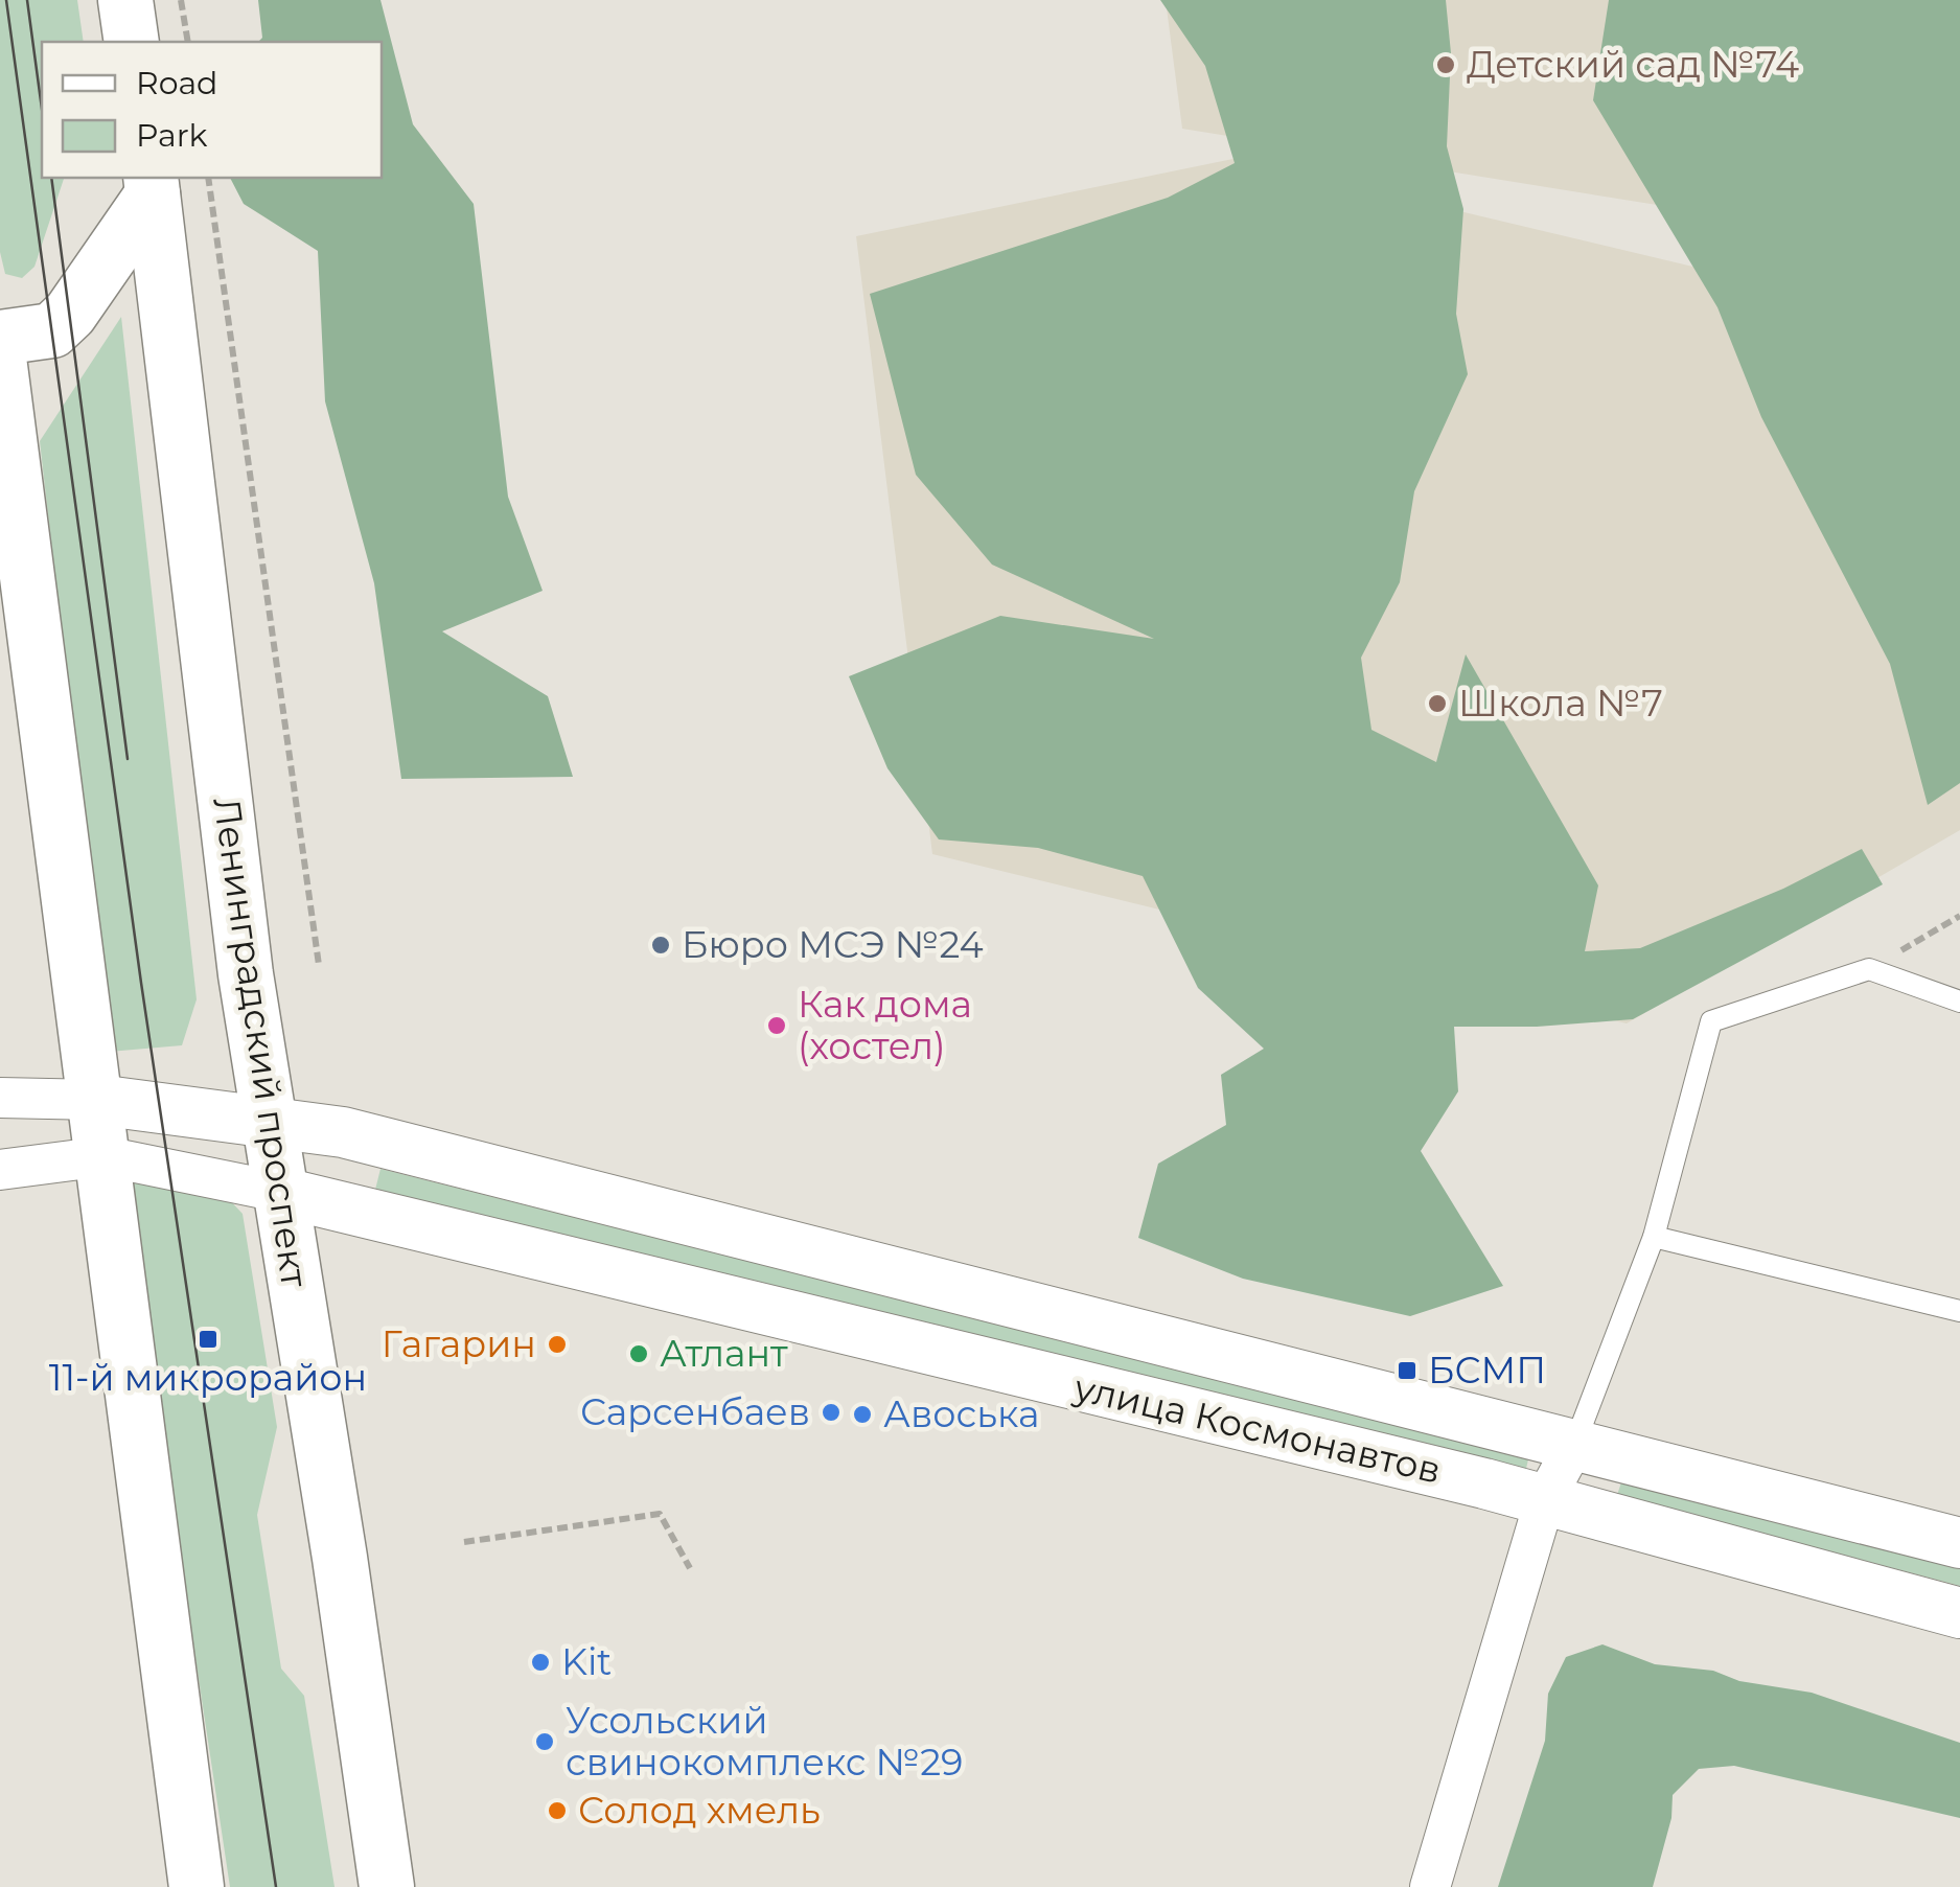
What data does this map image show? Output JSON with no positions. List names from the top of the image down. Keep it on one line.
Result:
{"streets":{"main road":["Ленинградский проспект"],"street":["улица Космонавтов"]},"crossings":[["Ленинградский проспект","улица Космонавтов"]],"places":{"other":["Детский сад №74","Школа №7","Бюро МСЭ №24","Как дома (хостел)","Гагарин","Атлант","Сарсенбаев","Авоська","Kit","Усольский свинокомплекс №29","Солод хмель"],"transit":["11-й микрорайон","БСМП"]},"legend":["Road","Park"]}
